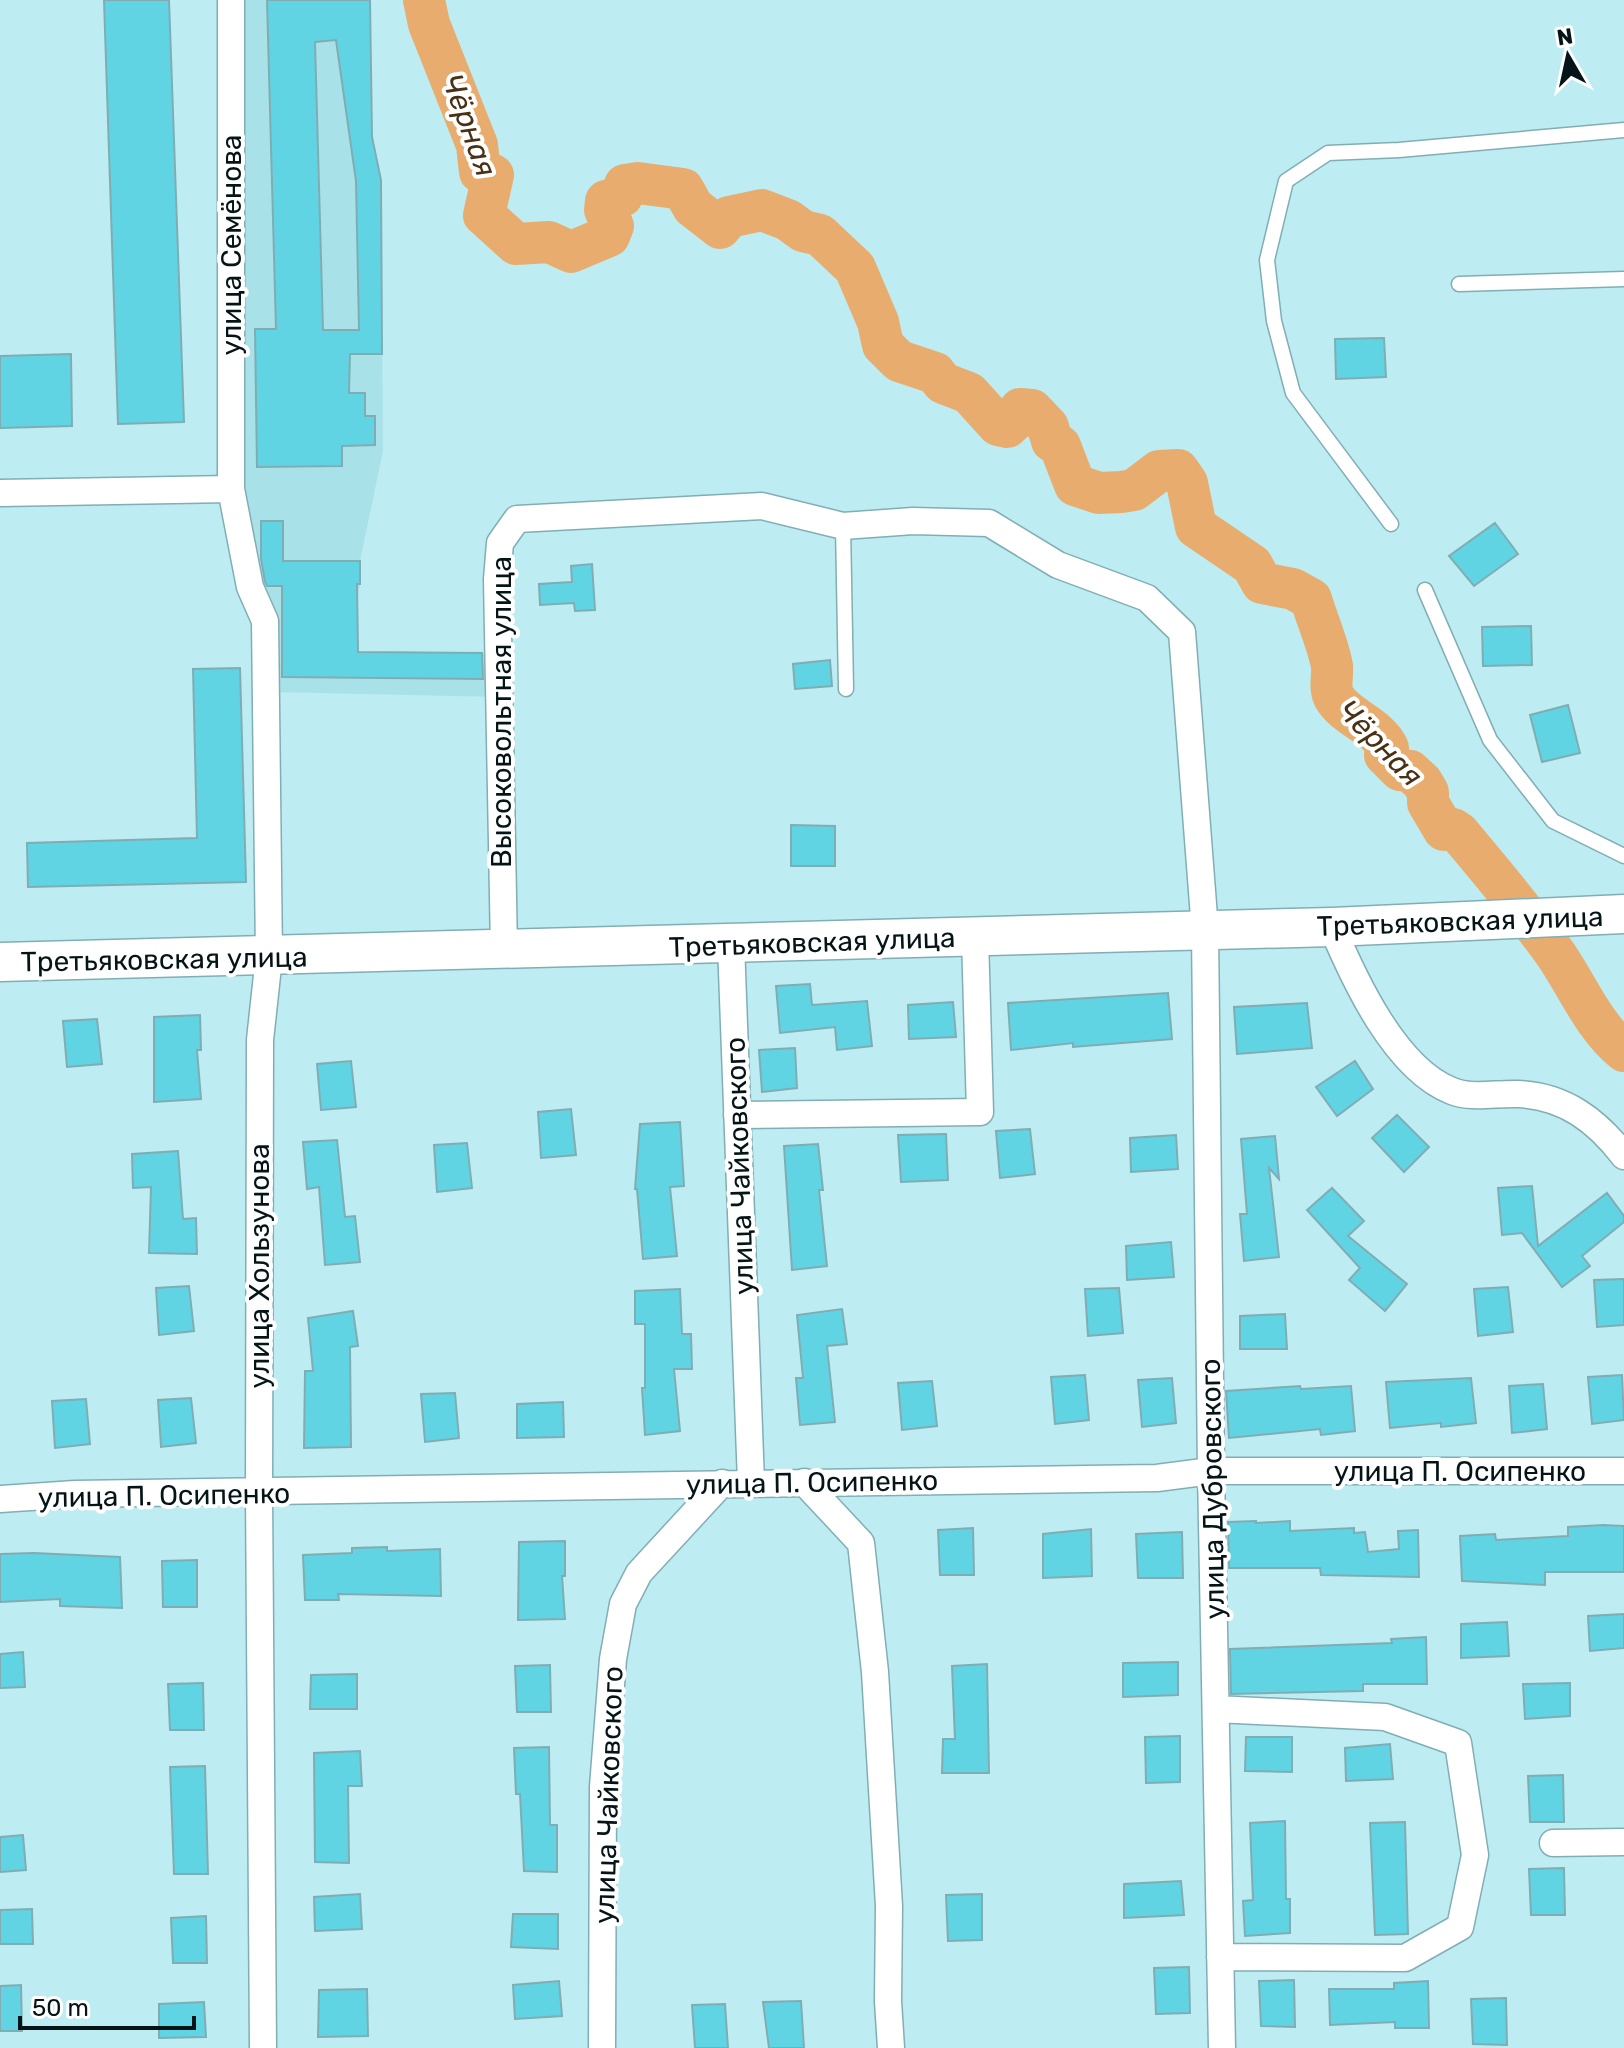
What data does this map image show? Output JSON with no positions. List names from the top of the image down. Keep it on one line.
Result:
{"streets":{"street":["улица Семёнова","Высоковольтная улица","Третьяковская улица","улица Чайковского","улица Хользунова","улица П. Осипенко","улица Дубровского"]},"crossings":[["улица Семёнова","улица Хользунова"],["Высоковольтная улица","Третьяковская улица"],["Высоковольтная улица","улица Дубровского"],["Третьяковская улица","улица Чайковского"],["Третьяковская улица","улица Хользунова"],["Третьяковская улица","улица Дубровского"],["улица Чайковского","улица П. Осипенко"],["улица Хользунова","улица П. Осипенко"],["улица П. Осипенко","улица Дубровского"]],"water":["Чёрная"],"scale_bar":"50 m","north":"top"}
